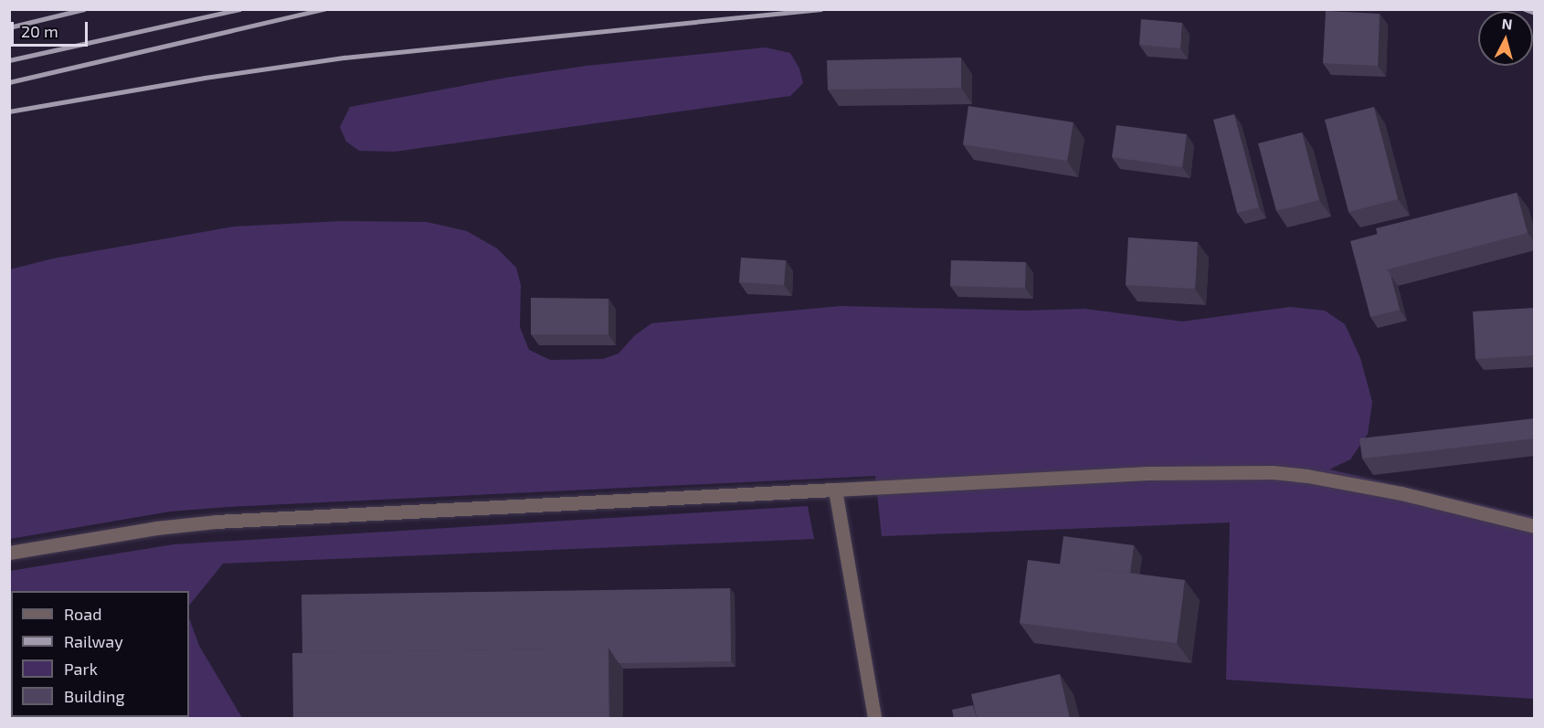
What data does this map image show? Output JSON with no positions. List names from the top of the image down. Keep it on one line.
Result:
{"legend":["Road","Railway","Park","Building"],"scale_bar":"20 m","north":"top"}
